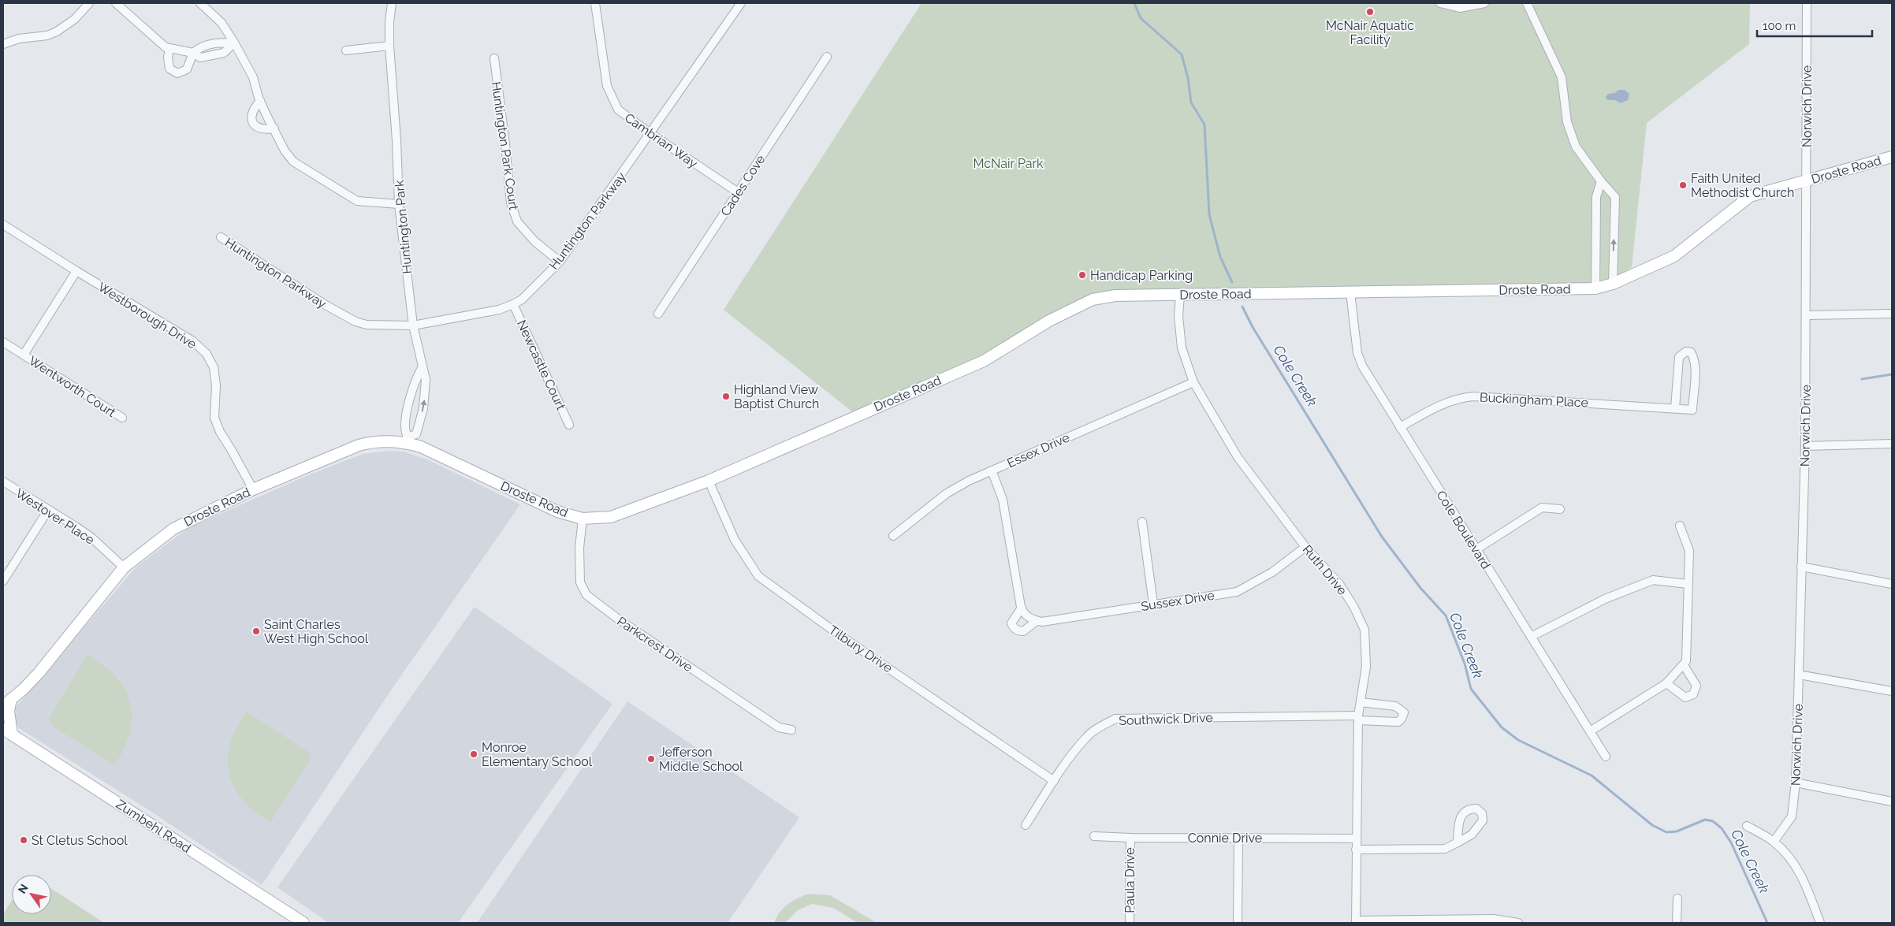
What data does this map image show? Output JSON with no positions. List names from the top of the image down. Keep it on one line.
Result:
{"streets":{"street":["Norwich Drive","Cambrian Way","Huntington Park Court","Droste Road","Cades Cove","Huntington Parkway","Huntington Park","Westborough Drive","Newcastle Court","Wentworth Court","Buckingham Place","Essex Drive","Westover Place","Cole Boulevard","Ruth Drive","Sussex Drive","Parkcrest Drive","Tilbury Drive","Southwick Drive","Zumbehl Road","Connie Drive","Paula Drive"]},"crossings":[["Norwich Drive","Droste Road"],["Cambrian Way","Cades Cove"],["Cambrian Way","Huntington Parkway"],["Huntington Park Court","Huntington Parkway"],["Droste Road","Huntington Park"],["Droste Road","Westborough Drive"],["Droste Road","Westover Place"],["Droste Road","Cole Boulevard"],["Droste Road","Ruth Drive"],["Droste Road","Parkcrest Drive"],["Droste Road","Tilbury Drive"],["Huntington Parkway","Huntington Park"],["Huntington Parkway","Newcastle Court"],["Buckingham Place","Cole Boulevard"],["Essex Drive","Ruth Drive"],["Ruth Drive","Sussex Drive"],["Ruth Drive","Southwick Drive"],["Ruth Drive","Connie Drive"],["Tilbury Drive","Southwick Drive"],["Connie Drive","Paula Drive"]],"water":["Cole Creek"],"parks":["McNair Park"],"places":["McNair Aquatic Facility","Faith United Methodist Church","Handicap Parking","Highland View Baptist Church","Saint Charles West High School","Monroe Elementary School","Jefferson Middle School","St Cletus School"],"scale_bar":"100 m","north":"top left"}
